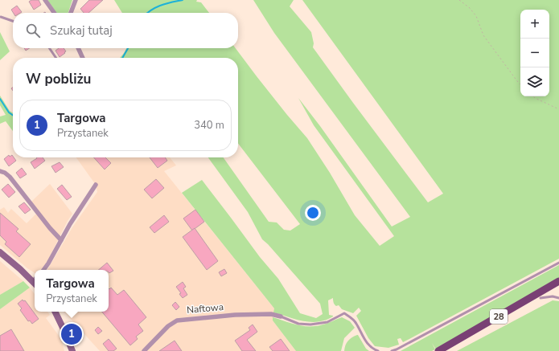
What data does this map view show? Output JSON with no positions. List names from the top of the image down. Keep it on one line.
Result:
{"streets":{"main road":["28"],"street":["Naftowa"]},"page":{"map_buttons":["+","−"],"search":"Szukaj tutaj","heading":"W pobliżu","list":[{"mark":"1","name":"Targowa","note":"Przystanek","value":"340 m"}],"popup":["Targowa","Przystanek"],"pins":"1"}}
